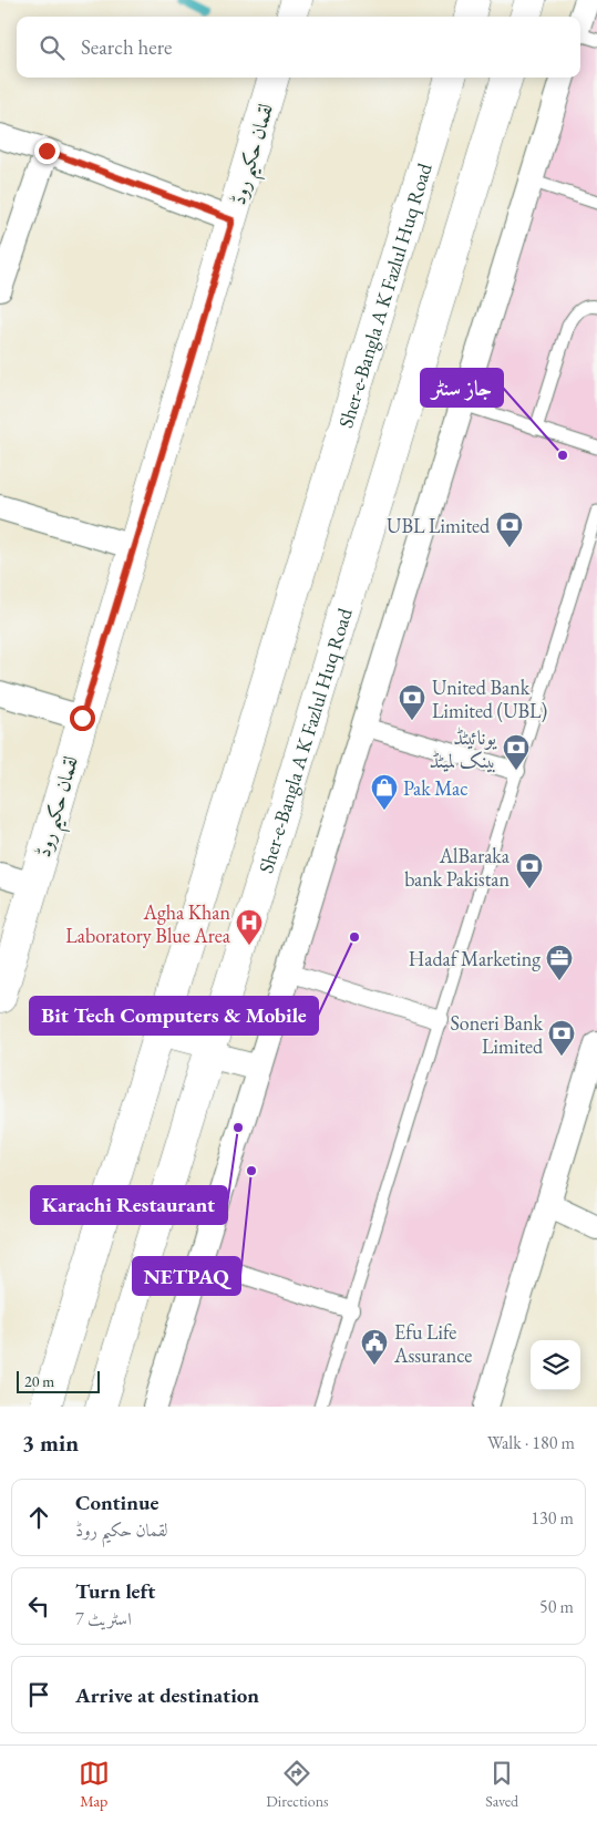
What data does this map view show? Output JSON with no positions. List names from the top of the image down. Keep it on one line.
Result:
{"streets":{"main road":["لقمان حکیم روڈ","Sher-e-Bangla A K Fazlul Huq Road"]},"places":{"other":["جاز سنٹر","Bit Tech Computers & Mobile","Karachi Restaurant","NETPAQ"],"bank":["UBL Limited","United Bank Limited (UBL)","یونائیٹڈ بینک لمیٹڈ","AlBaraka bank Pakistan","Soneri Bank Limited"],"shop":["Pak Mac"],"hospital":["Agha Khan Laboratory Blue Area"],"office":["Hadaf Marketing"],"public building":["Efu Life Assurance"]},"scale_bar":"20 m","page":{"search":"Search here","scale":"20 m","heading":["3 min","Walk · 180 m"],"list":[["Continue","لقمان حکیم روڈ","130 m"],["Turn left","اسٹریٹ 7","50 m"],"Arrive at destination"],"nav":["Map","Directions","Saved"]}}
